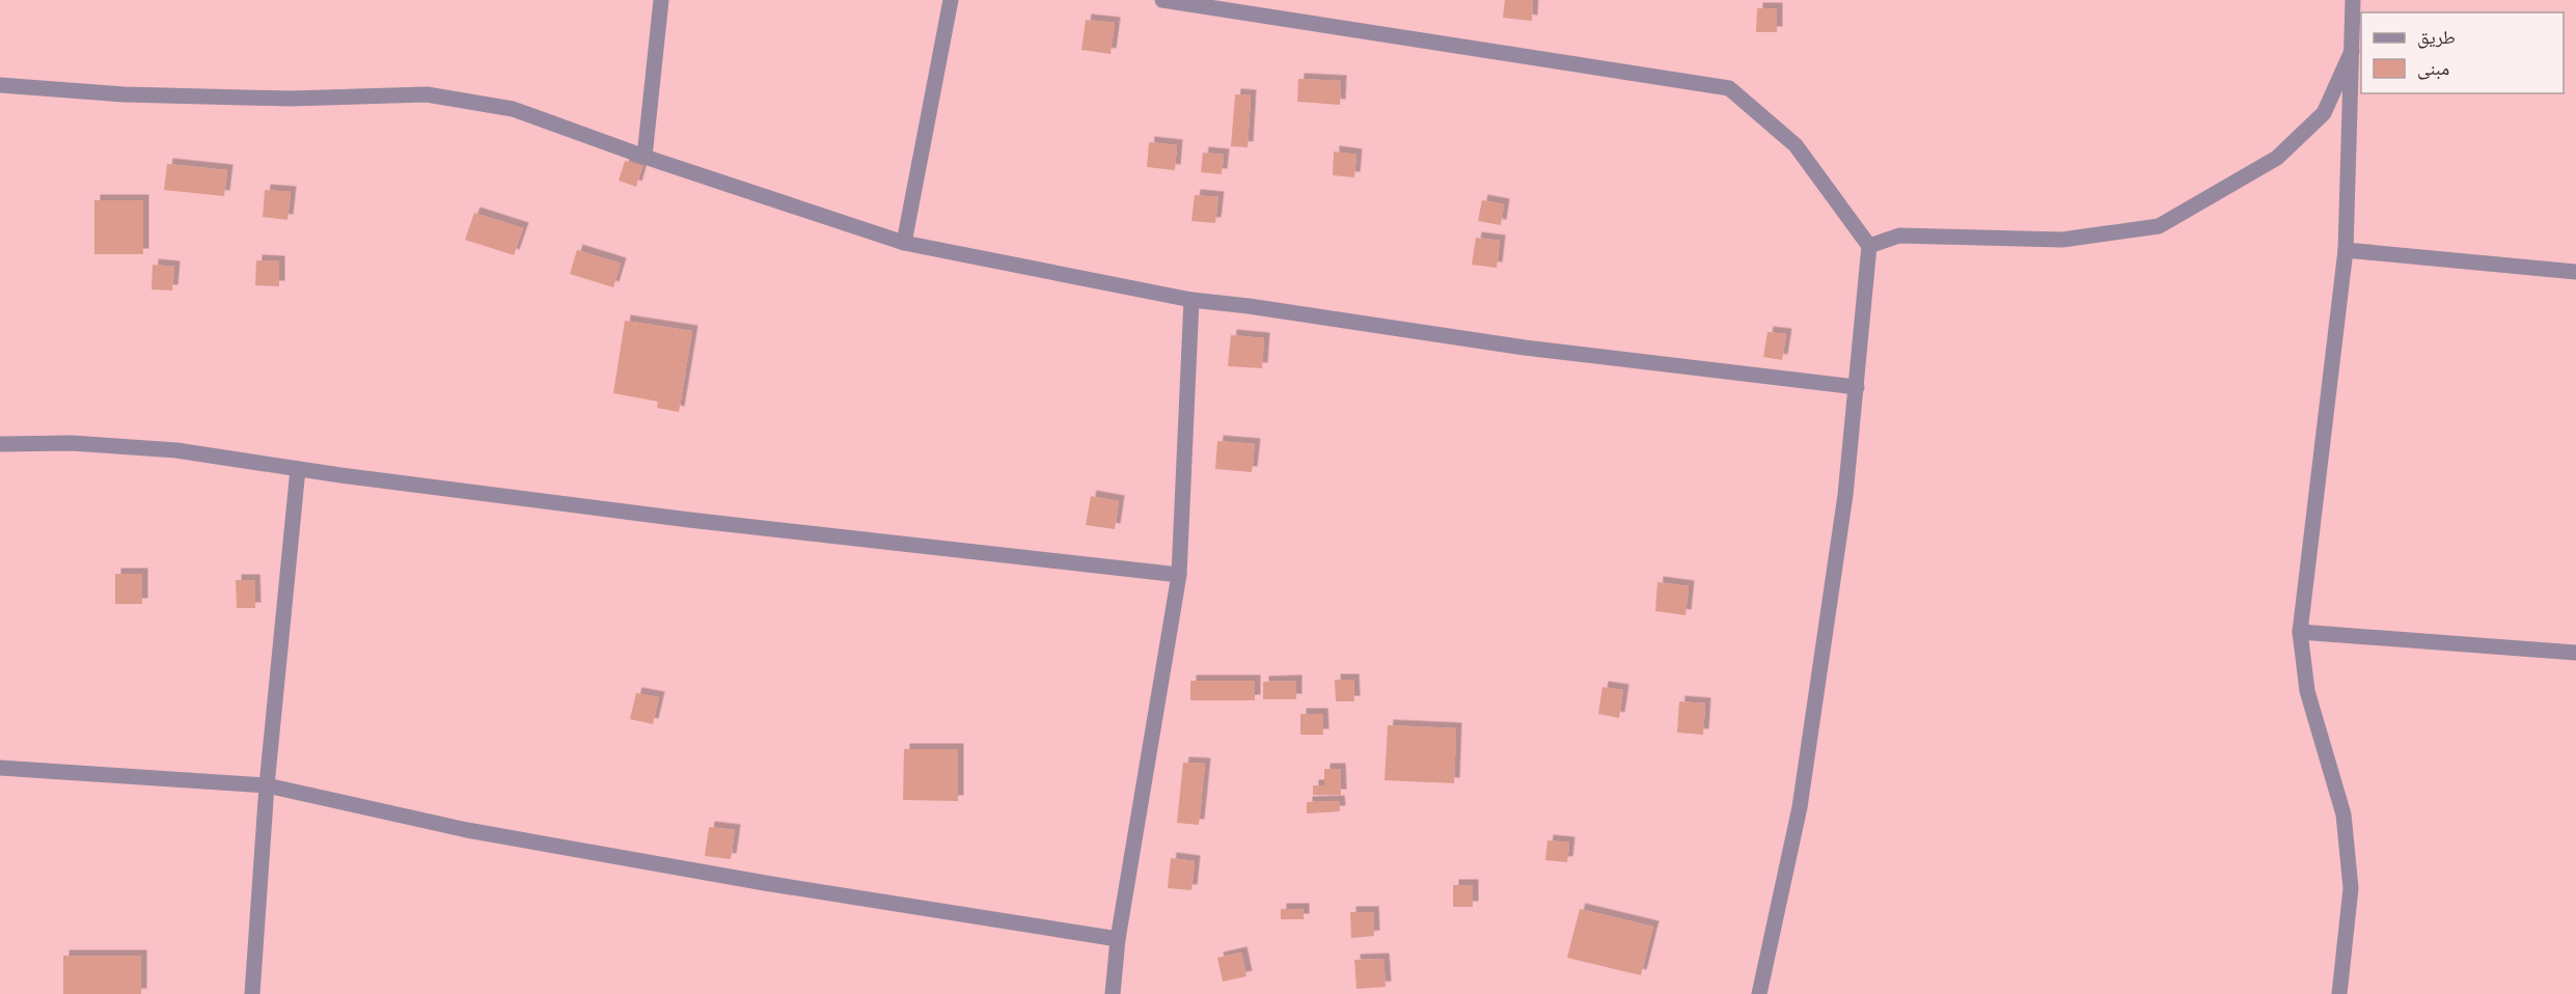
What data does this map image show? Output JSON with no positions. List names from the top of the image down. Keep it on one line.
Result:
{"legend":["طريق","مبنى"]}
